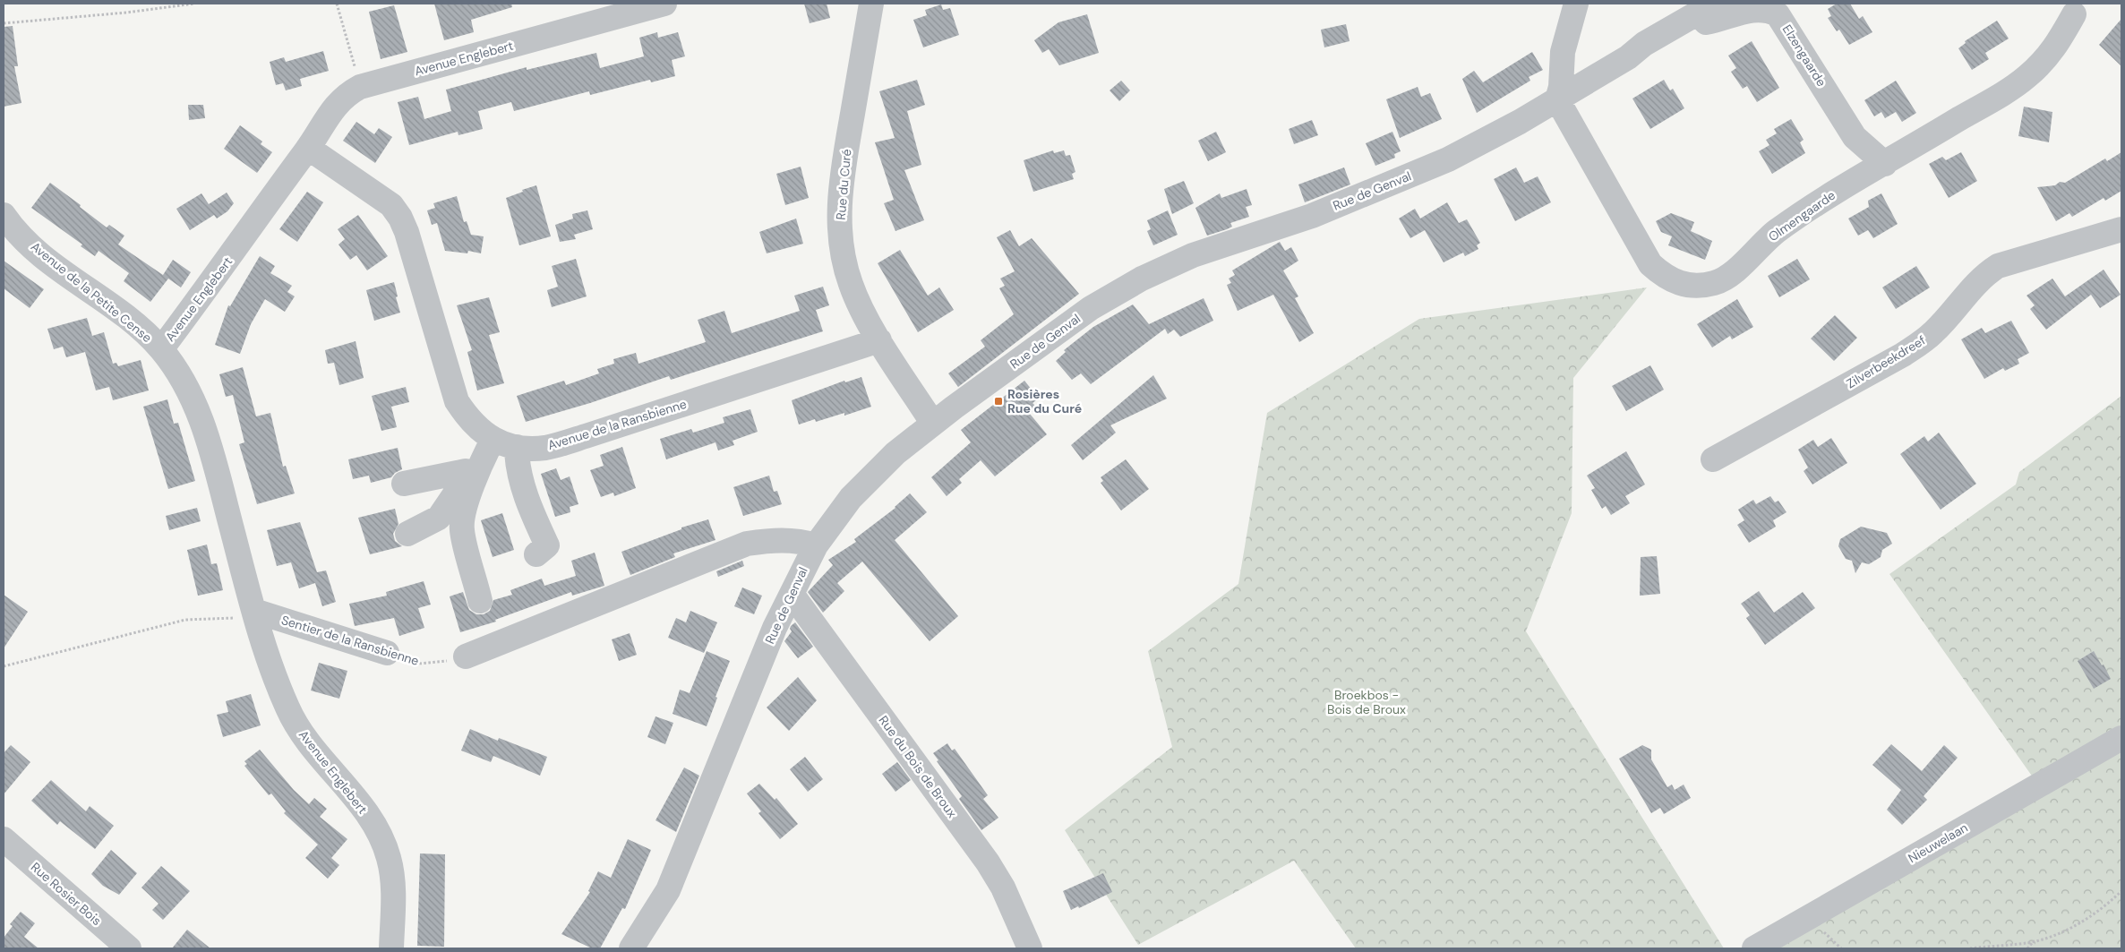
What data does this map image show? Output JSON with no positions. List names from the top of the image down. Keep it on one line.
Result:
{"streets":{"street":["Elzengaarde","Avenue Englebert","Rue du Curé","Rue de Genval","Olmengaarde","Avenue de la Petite Cense","Zilverbeekdreef","Avenue de la Ransbienne","Sentier de la Ransbienne","Rue du Bois de Broux","Nieuwelaan","Rue Rosier Bois"]},"crossings":[["Elzengaarde","Rue de Genval"],["Elzengaarde","Olmengaarde"],["Avenue Englebert","Avenue de la Petite Cense"],["Avenue Englebert","Avenue de la Ransbienne"],["Avenue Englebert","Sentier de la Ransbienne"],["Rue du Curé","Rue de Genval"],["Rue du Curé","Avenue de la Ransbienne"],["Rue de Genval","Olmengaarde"],["Rue de Genval","Rue du Bois de Broux"]],"parks":["Broekbos - Bois de Broux"],"places":{"transit":["Rosières Rue du Curé"]}}
